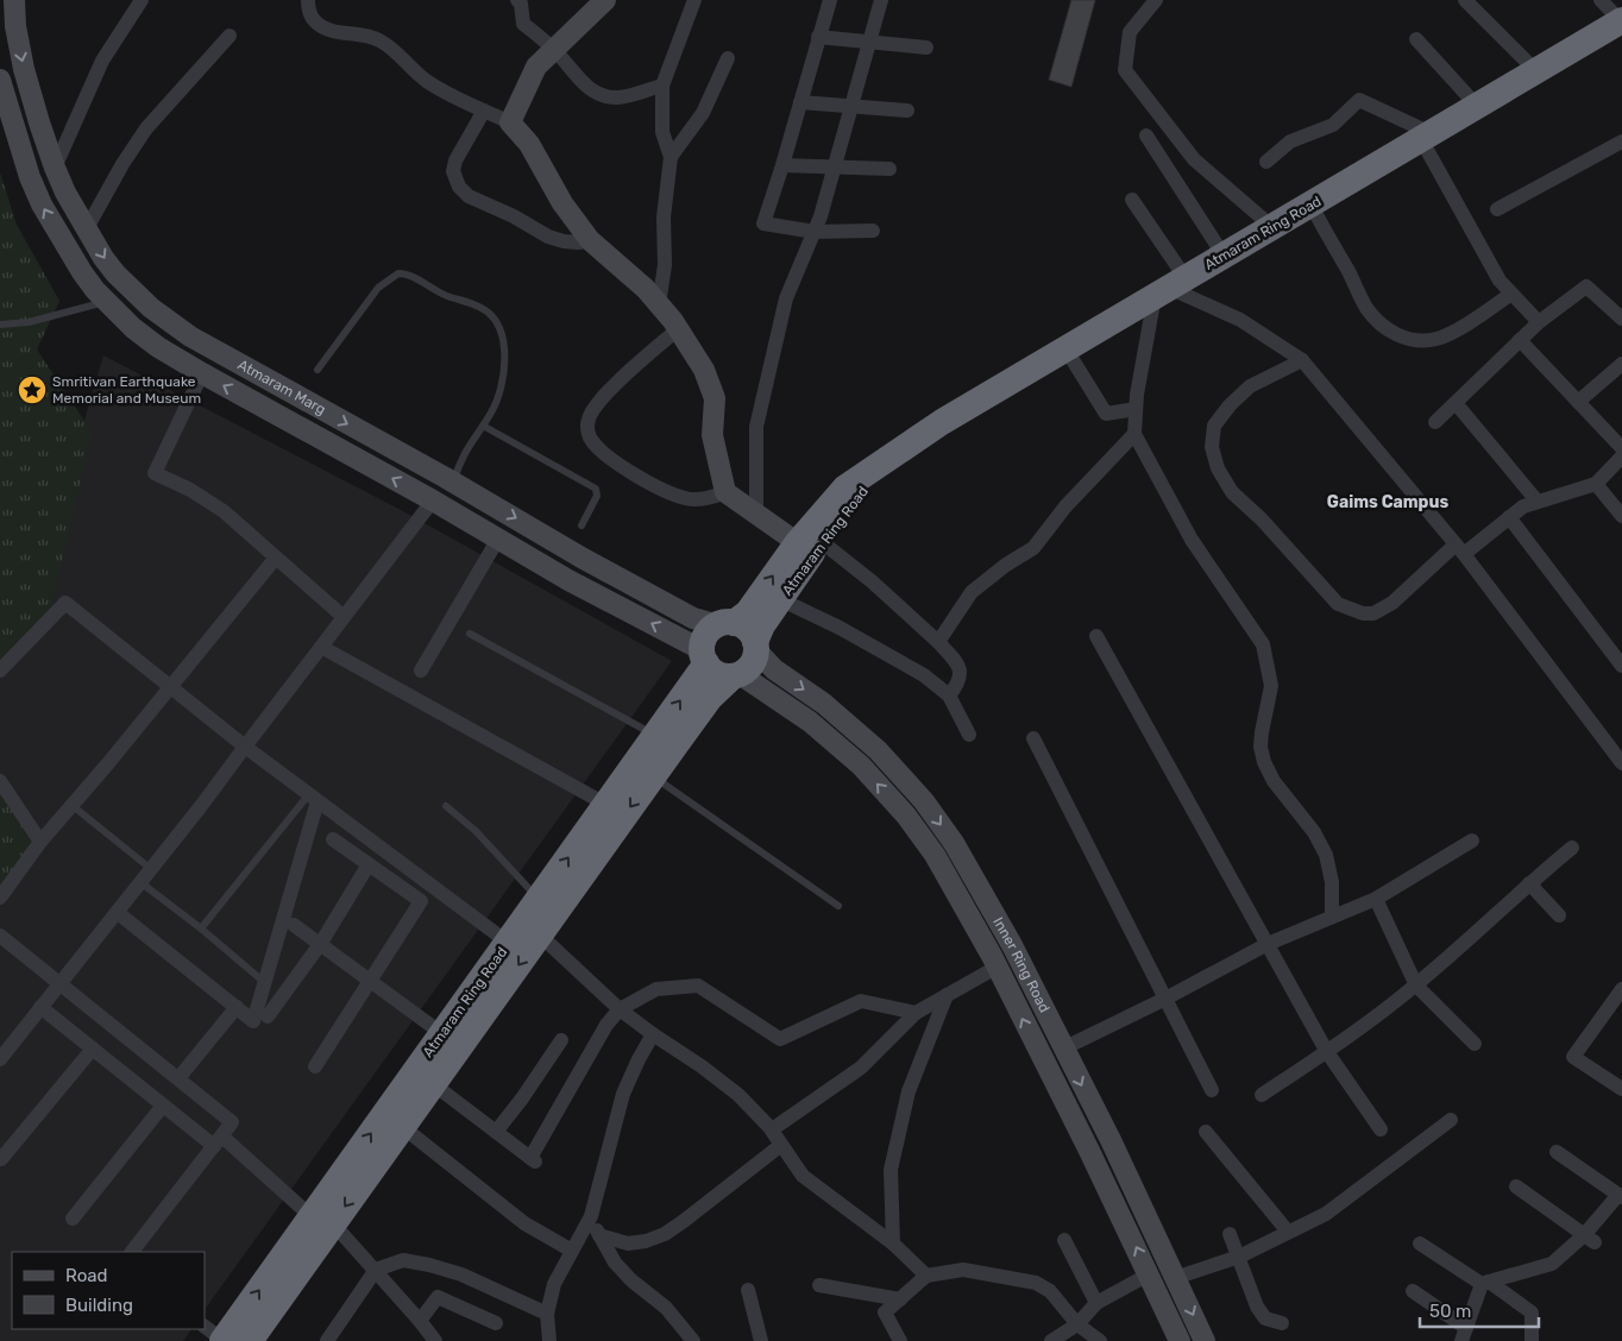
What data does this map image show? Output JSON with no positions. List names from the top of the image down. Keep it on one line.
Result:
{"streets":{"highway":["Atmaram Ring Road"],"main road":["Atmaram Marg","Inner Ring Road"]},"crossings":[["Atmaram Ring Road","Atmaram Marg"],["Atmaram Ring Road","Inner Ring Road"],["Atmaram Marg","Inner Ring Road"]],"districts":["Gaims Campus"],"places":{"place":["Smritivan Earthquake Memorial and Museum"]},"legend":["Road","Building"],"scale_bar":"50 m"}
